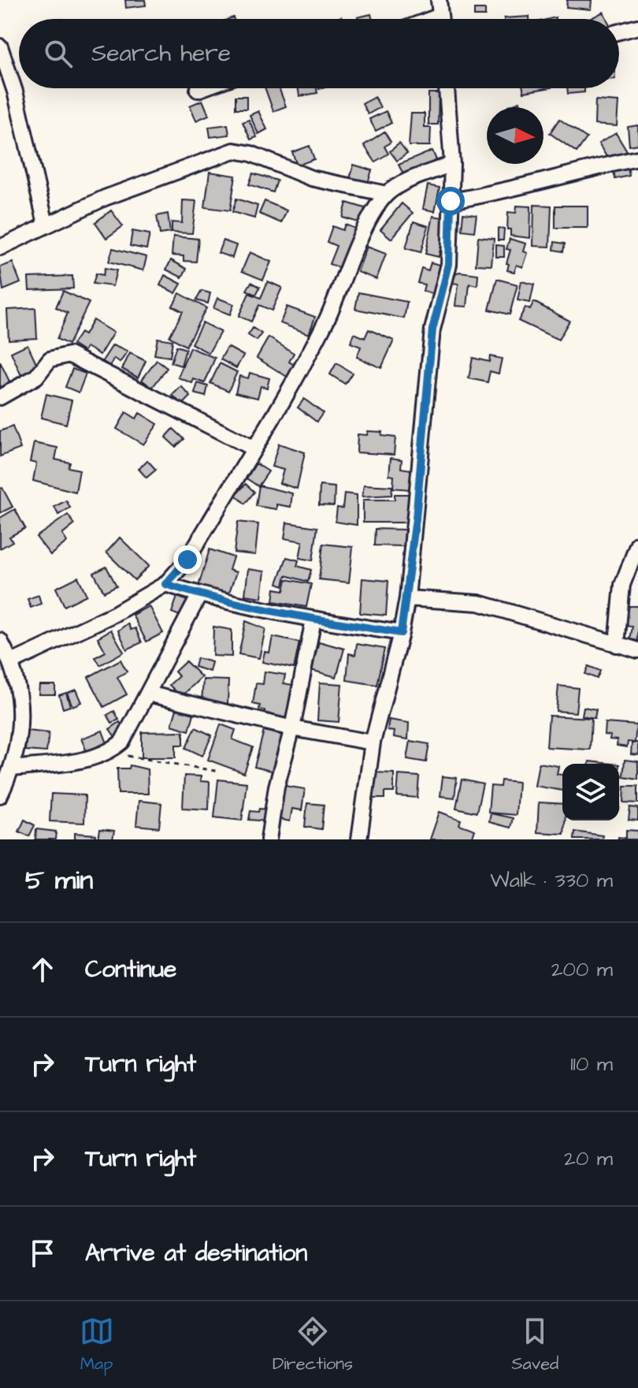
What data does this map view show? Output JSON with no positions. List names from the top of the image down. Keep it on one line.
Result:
{"north":"right","page":{"search":"Search here","heading":["5 min","Walk · 330 m"],"list":[["Continue","200 m"],["Turn right","110 m"],["Turn right","20 m"],"Arrive at destination"],"nav":["Map","Directions","Saved"]}}
